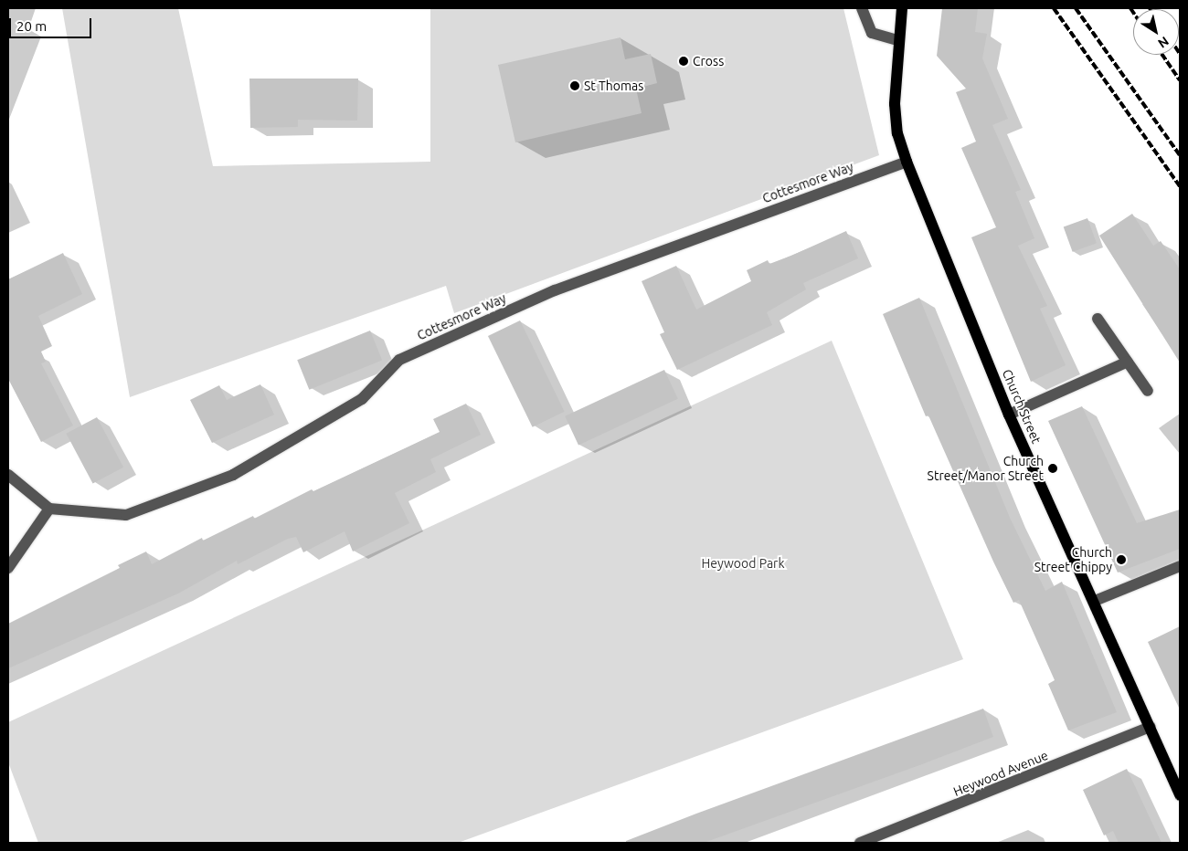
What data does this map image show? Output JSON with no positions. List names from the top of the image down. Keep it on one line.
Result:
{"streets":{"main road":["Church Street"],"street":["Cottesmore Way","Heywood Avenue"]},"crossings":[["Cottesmore Way","Church Street"],["Church Street","Heywood Avenue"]],"parks":["Heywood Park"],"places":["Cross","St Thomas","Church Street/Manor Street","Church Street Chippy"],"scale_bar":"20 m","north":"bottom right"}
